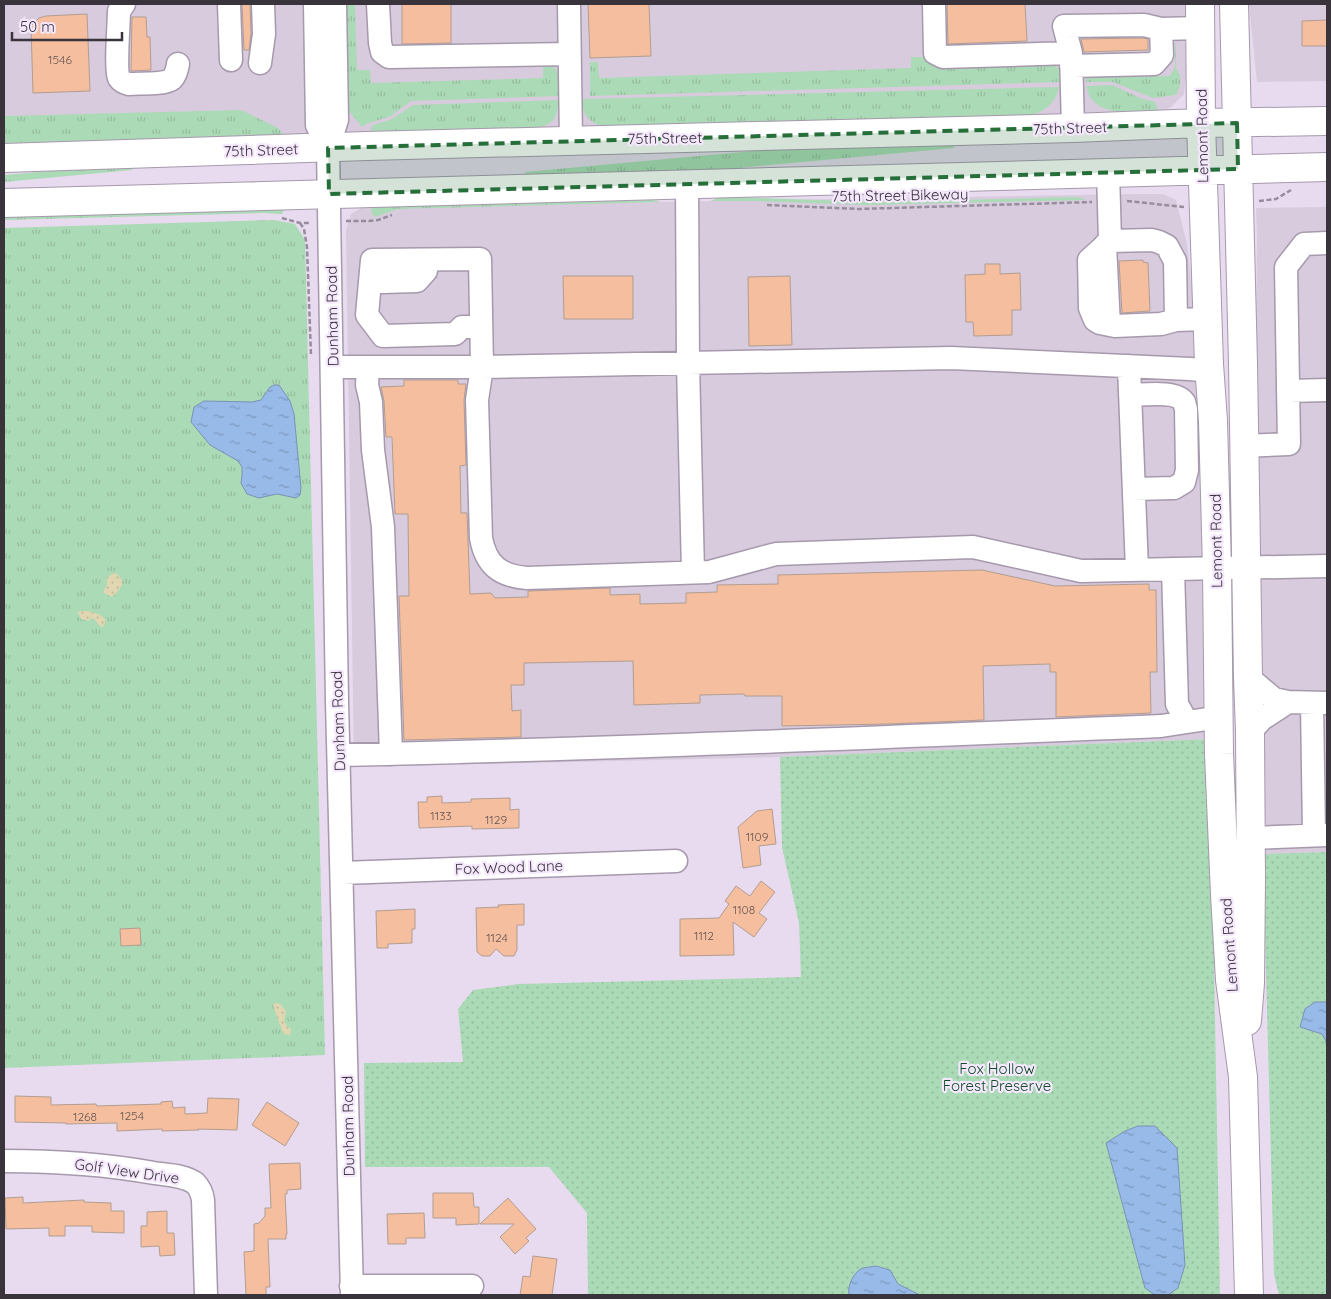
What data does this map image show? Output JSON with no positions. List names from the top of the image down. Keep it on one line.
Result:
{"streets":{"main road":["75th Street","Lemont Road"],"street":["Dunham Road","Fox Wood Lane","Golf View Drive"],"path":["75th Street Bikeway"]},"crossings":[["75th Street","Lemont Road"],["75th Street","Dunham Road"],["Dunham Road","Fox Wood Lane"]],"parks":["Fox Hollow Forest Preserve"],"house_numbers":["1546","1133","1129","1109","1108","1112","1124","1254","1268"],"scale_bar":"50 m"}
